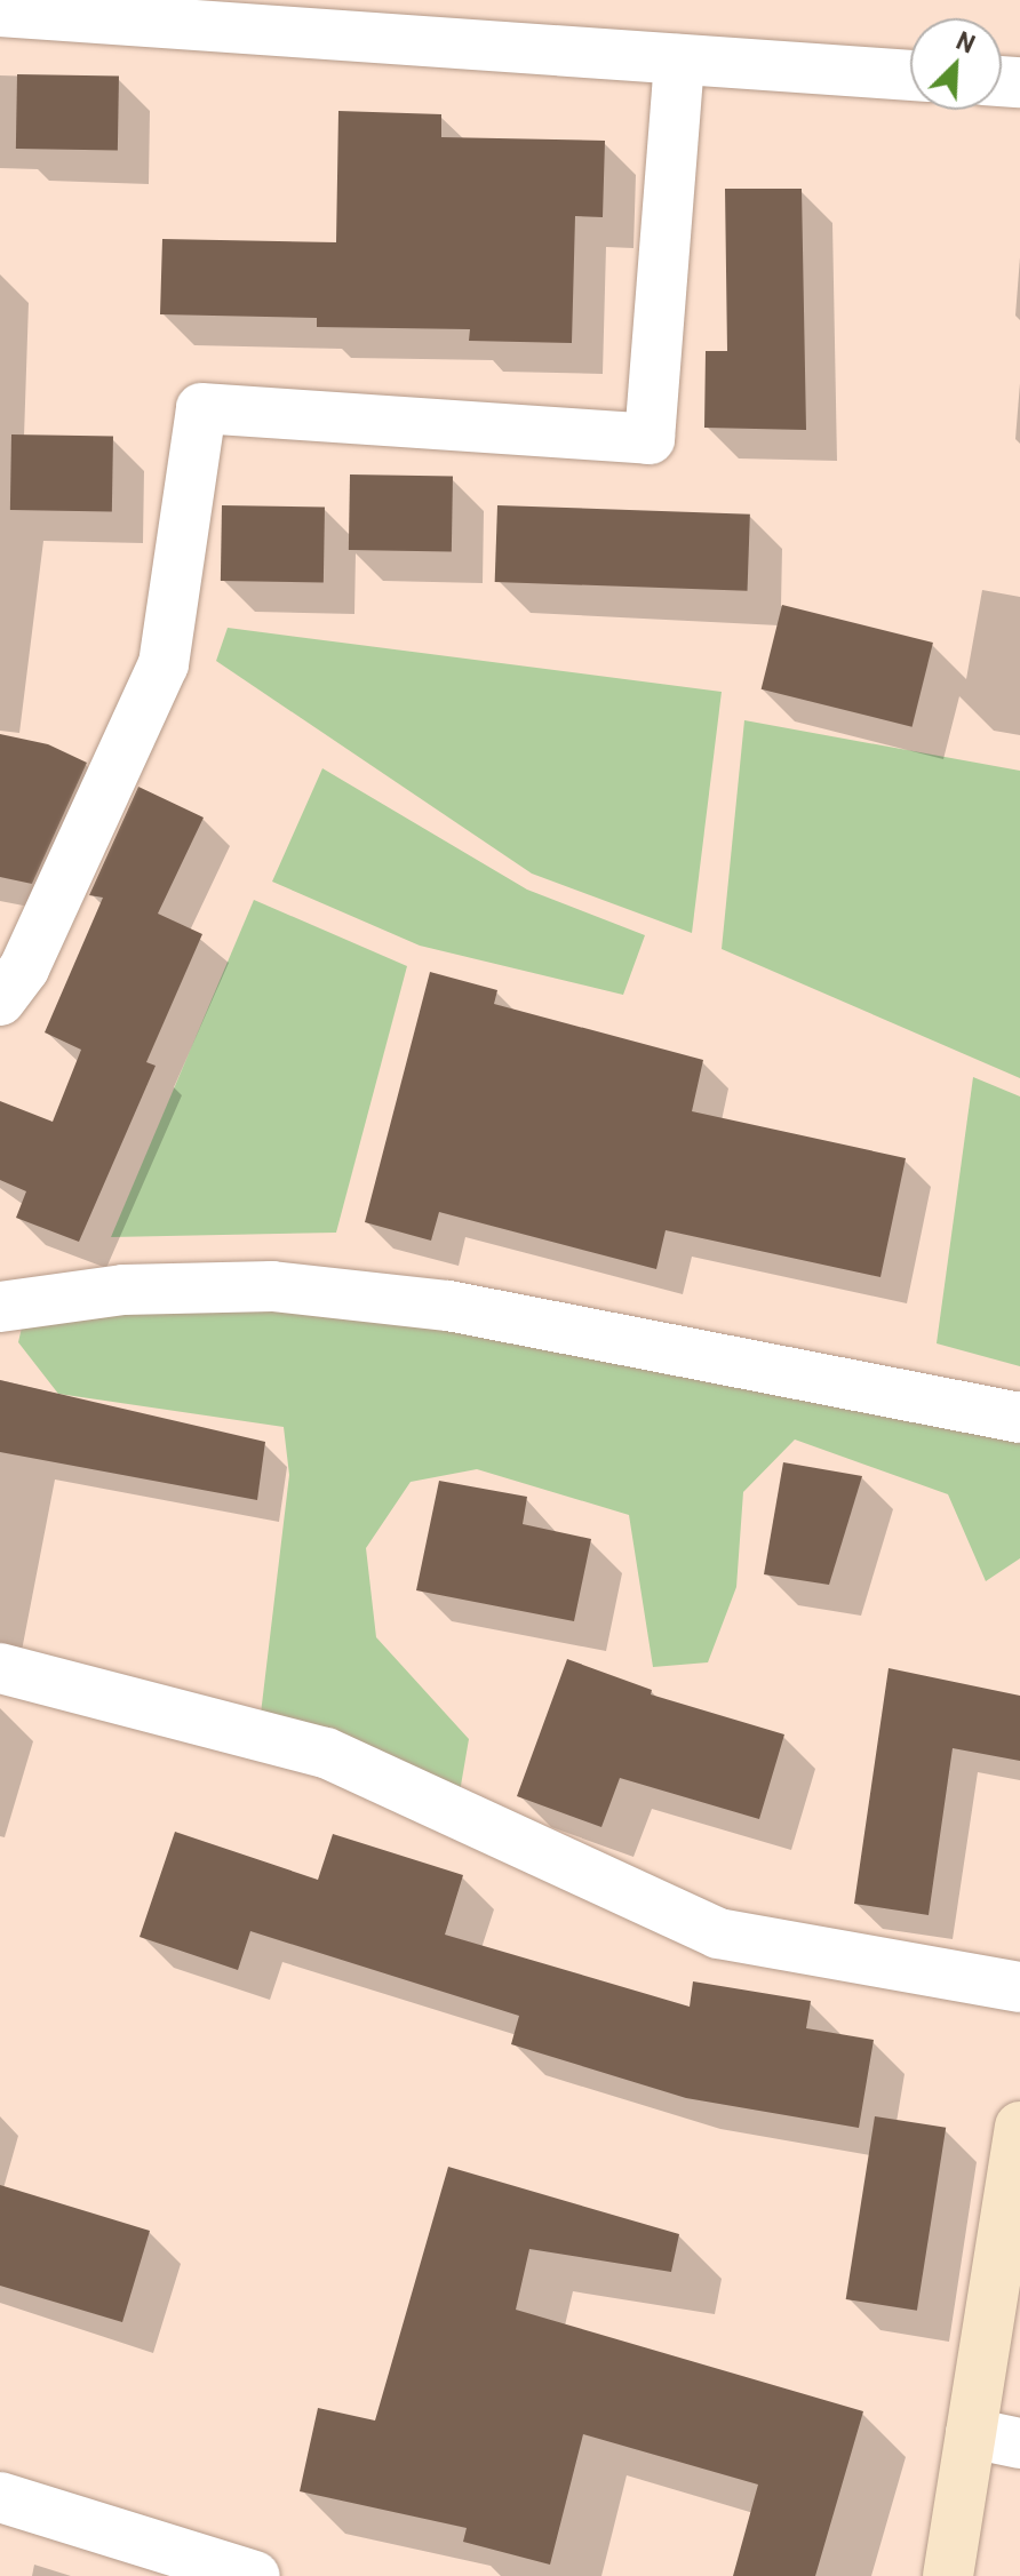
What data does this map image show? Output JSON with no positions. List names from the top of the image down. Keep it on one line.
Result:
{"north":"top right"}
